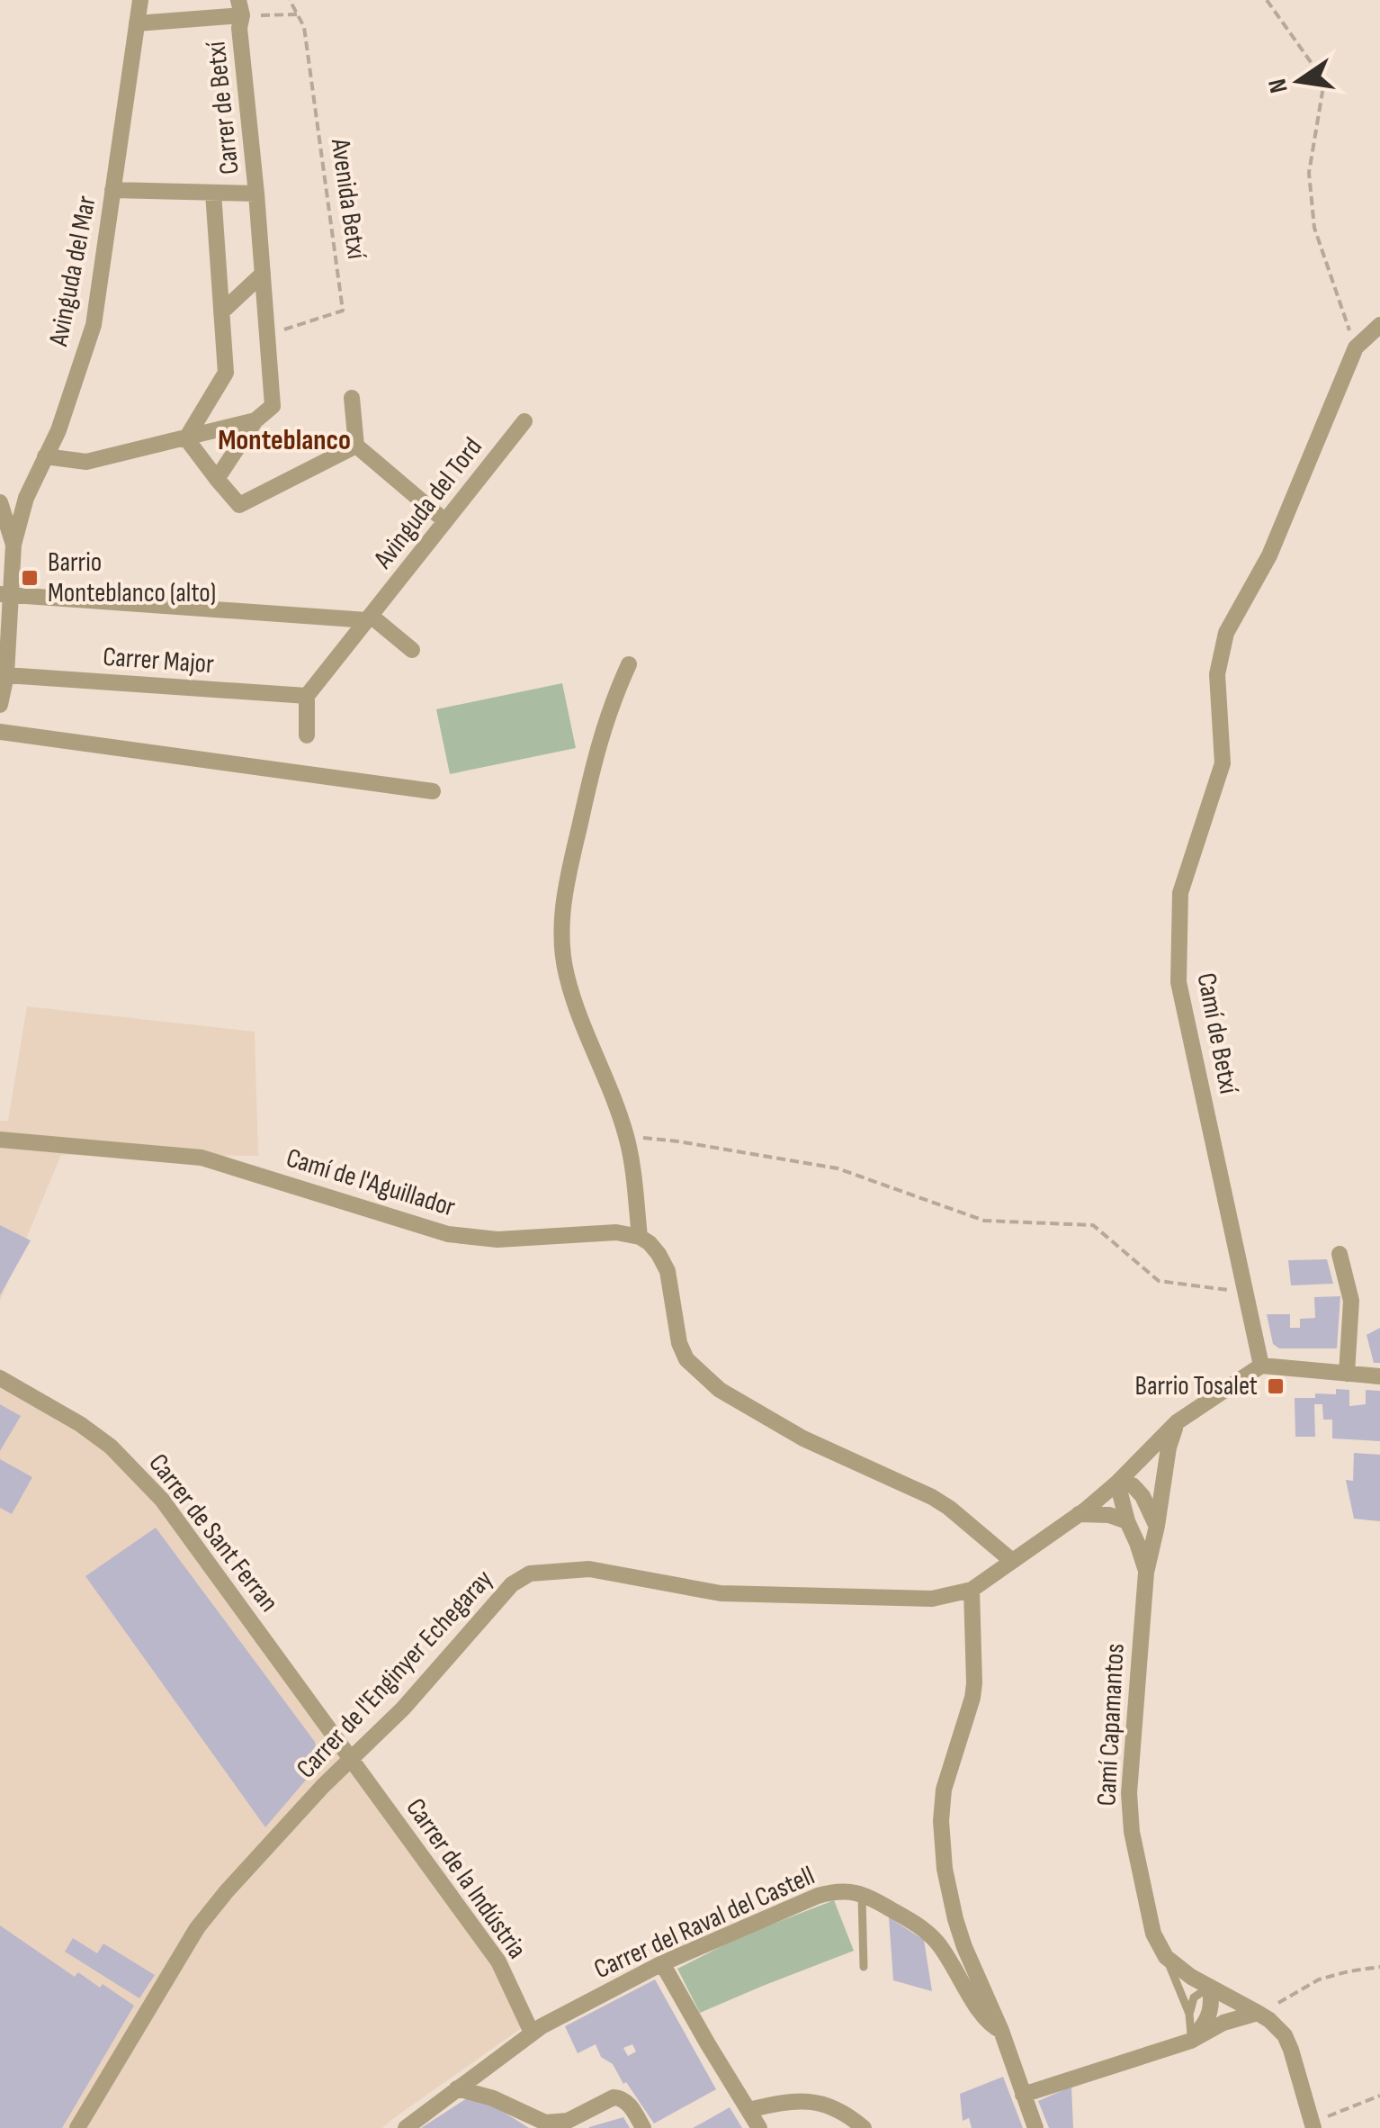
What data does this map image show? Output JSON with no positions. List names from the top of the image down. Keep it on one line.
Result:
{"streets":{"street":["Carrer de Betxí","Avinguda del Mar","Avinguda del Tord","Carrer Major","Camí de Betxí","Camí de l'Aguillador","Carrer de Sant Ferran","Carrer de l'Enginyer Echegaray","Camí Capamantos","Carrer de la Indústria","Carrer del Raval del Castell"],"path":["Avenida Betxí"]},"crossings":[["Carrer de Betxí","Avenida Betxí"],["Carrer de Betxí","Avinguda del Mar"],["Avinguda del Mar","Carrer Major"],["Carrer de Sant Ferran","Carrer de l'Enginyer Echegaray"],["Carrer de Sant Ferran","Carrer de la Indústria"],["Carrer de l'Enginyer Echegaray","Carrer de la Indústria"],["Carrer de la Indústria","Carrer del Raval del Castell"]],"districts":["Monteblanco"],"places":{"transit":["Barrio Monteblanco (alto)","Barrio Tosalet"]},"north":"left"}
